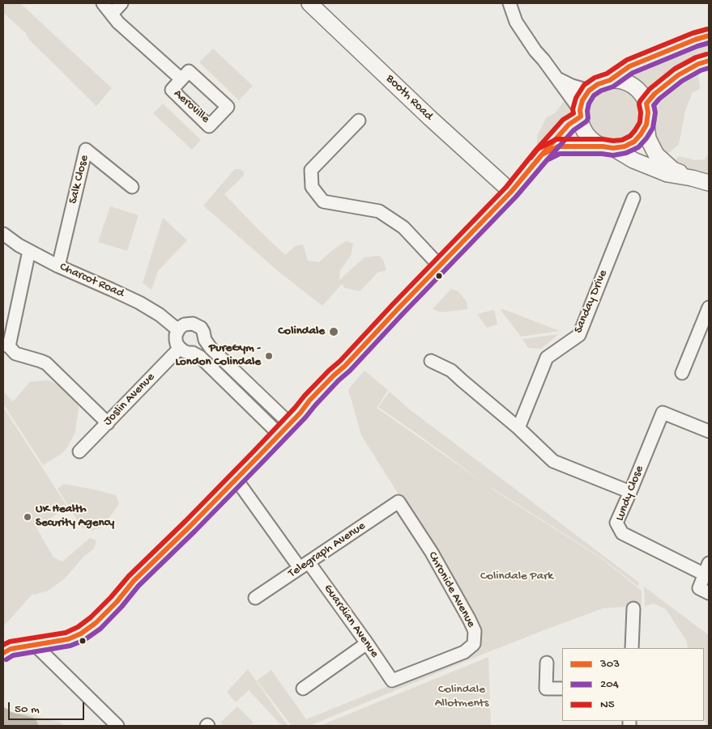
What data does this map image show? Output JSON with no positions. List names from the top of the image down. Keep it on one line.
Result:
{"streets":{"street":["Booth Road","Aeroville","Salk Close","Charcot Road","Sanday Drive","Joslin Avenue","Lundy Close","Telegraph Avenue","Chronicle Avenue","Guardian Avenue"]},"crossings":[["Salk Close","Charcot Road"],["Charcot Road","Joslin Avenue"],["Telegraph Avenue","Chronicle Avenue"],["Telegraph Avenue","Guardian Avenue"],["Chronicle Avenue","Guardian Avenue"]],"parks":["Colindale Park","Colindale Allotments"],"places":["Colindale","PureGym - London Colindale","UK Health Security Agency"],"lines":["transit line N5","transit line 303","transit line 204"],"legend":["303","204","N5"],"scale_bar":"50 m"}
